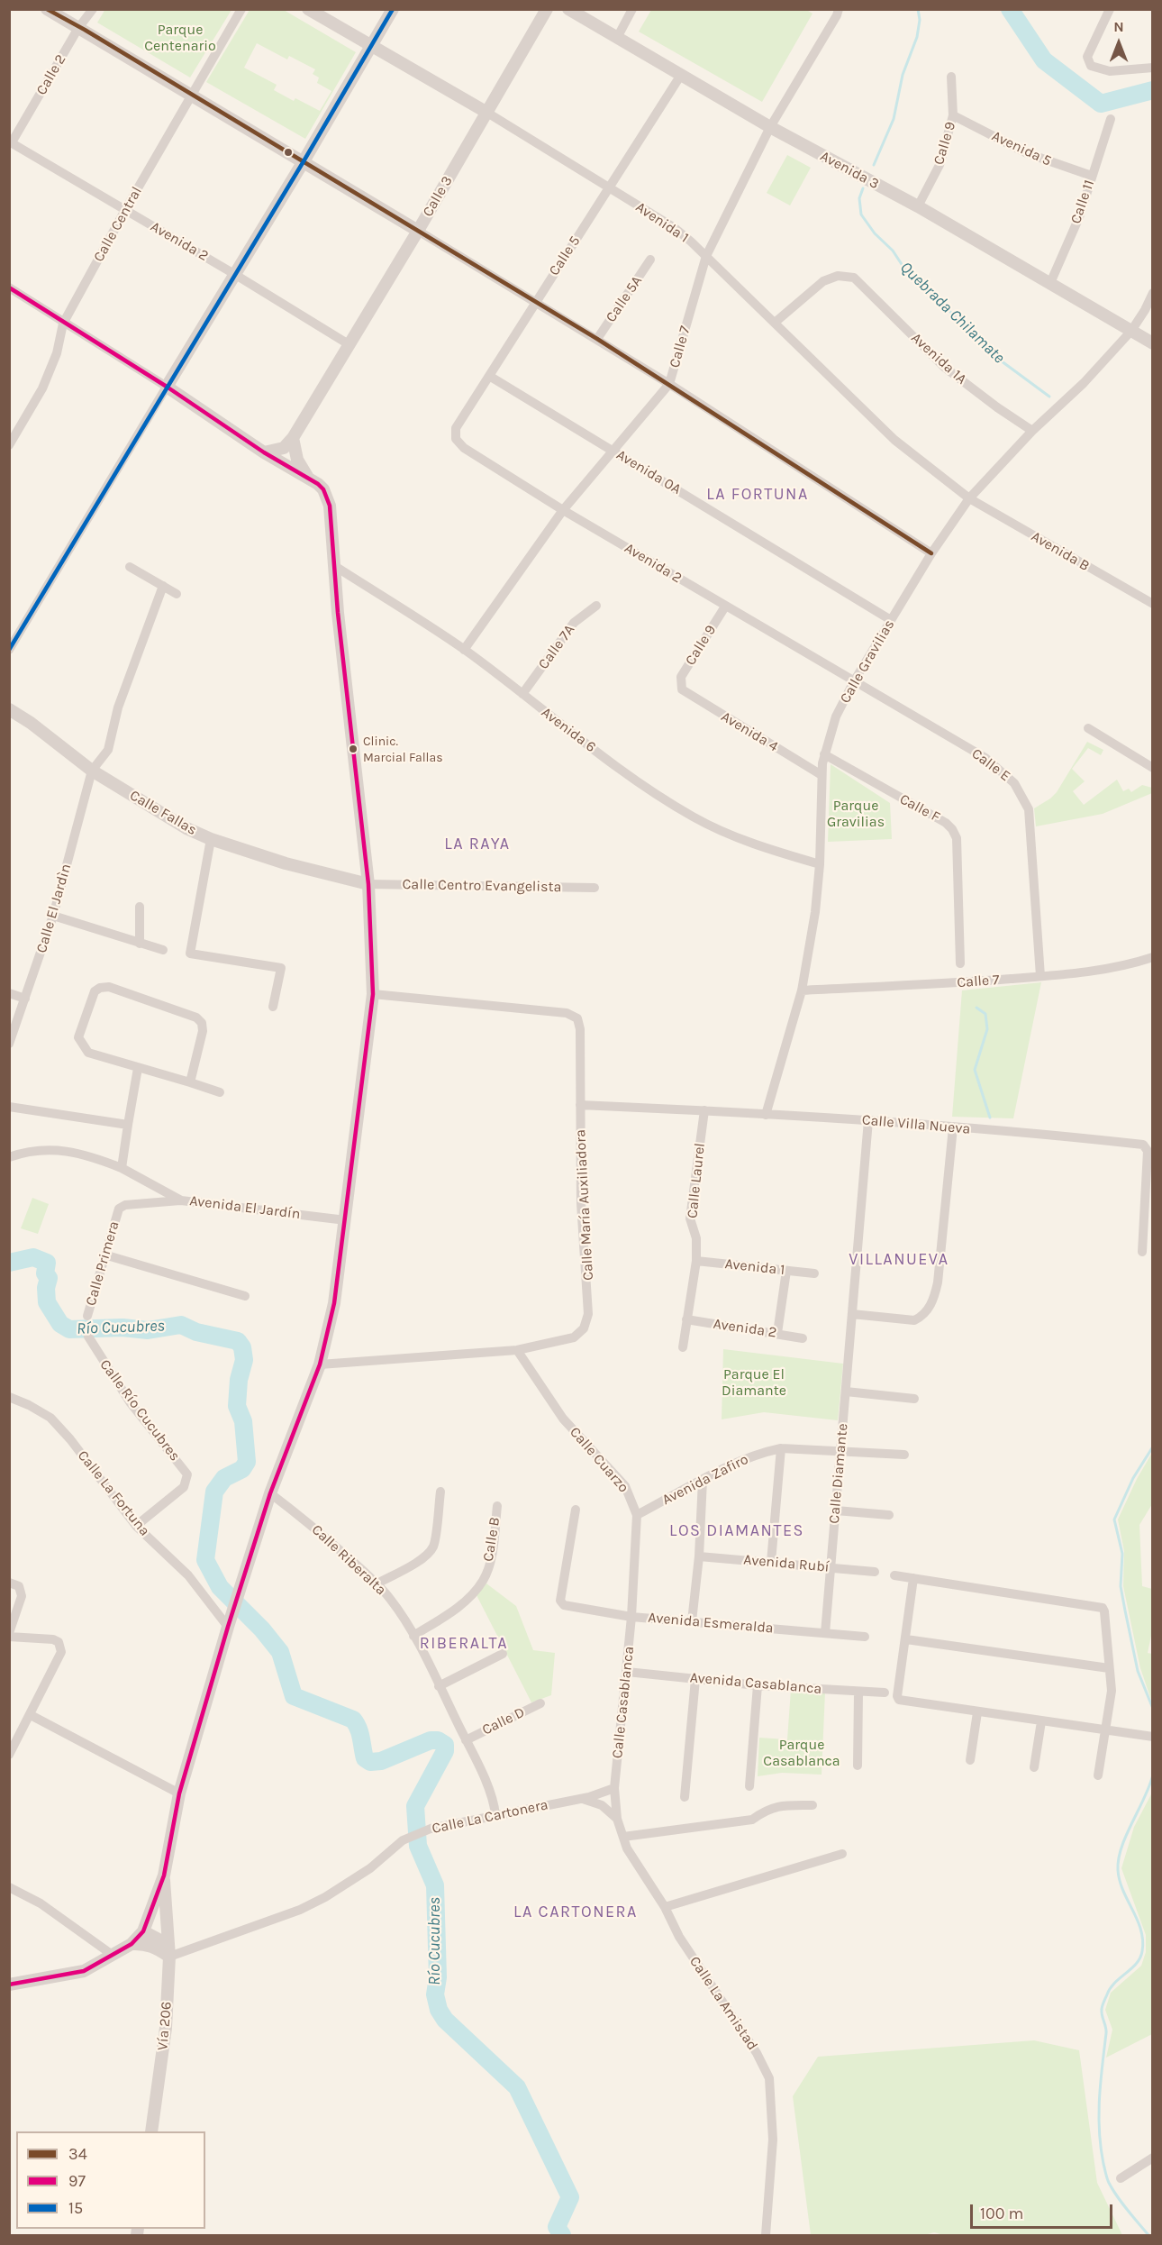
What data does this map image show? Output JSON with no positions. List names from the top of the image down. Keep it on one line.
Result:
{"streets":{"main road":["Avenida 3","Calle 3","Avenida 1","Calle Fallas","Vía 206"],"street":["Calle 2","Calle 9","Avenida 5","Calle 11","Calle Central","Avenida 2","Calle 5","Calle 5A","Calle 7","Avenida 1A","Avenida 0A","Avenida B","Calle 7A","Calle Gravilias","Avenida 6","Avenida 4","Calle E","Calle F","Calle Centro Evangelista","Calle El Jardìn","Calle Villa Nueva","Calle Laurel","Calle María Auxiliadora","Avenida El Jardín","Calle Primera","Calle Río Cucubres","Calle Cuarzo","Calle Diamante","Avenida Zafiro","Calle La Fortuna","Calle B","Calle Riberalta","Avenida Rubí","Avenida Esmeralda","Avenida Casablanca","Calle Casablanca","Calle D","Calle La Cartonera","Calle La Amistad"]},"crossings":[["Calle 2","Avenida 2"],["Calle 9","Avenida 5"],["Calle 9","Avenida 3"],["Calle 9","Avenida 2"],["Calle 9","Avenida 4"],["Avenida 5","Calle 11"],["Avenida 3","Calle 11"],["Avenida 3","Calle 5"],["Avenida 3","Calle 7"],["Avenida 3","Calle Gravilias"],["Calle 3","Avenida 1"],["Calle 3","Avenida 2"],["Avenida 1","Calle 5"],["Avenida 1","Calle 7"],["Avenida 1","Avenida 1A"],["Avenida 1","Avenida B"],["Avenida 1","Calle Gravilias"],["Avenida 1","Calle Laurel"],["Calle Central","Avenida 2"],["Avenida 2","Calle 5"],["Avenida 2","Calle 7"],["Avenida 2","Calle Gravilias"],["Avenida 2","Calle E"],["Avenida 2","Calle Laurel"],["Calle 5","Avenida 0A"],["Calle 7","Avenida 0A"],["Calle 7","Calle Gravilias"],["Calle 7","Avenida 6"],["Calle 7","Calle E"],["Avenida 1A","Calle Gravilias"],["Avenida 0A","Calle Gravilias"],["Avenida B","Calle Gravilias"],["Calle 7A","Avenida 6"],["Calle Gravilias","Avenida 6"],["Calle Gravilias","Avenida 4"],["Calle Gravilias","Calle E"],["Calle Gravilias","Calle F"],["Calle Gravilias","Calle Villa Nueva"],["Calle Fallas","Calle Centro Evangelista"],["Calle Fallas","Calle El Jardìn"],["Calle Villa Nueva","Calle Laurel"],["Calle Villa Nueva","Calle María Auxiliadora"],["Calle Villa Nueva","Calle Diamante"],["Calle María Auxiliadora","Calle Cuarzo"],["Avenida El Jardín","Calle Primera"],["Calle Río Cucubres","Calle La Fortuna"],["Calle Cuarzo","Avenida Zafiro"],["Calle Cuarzo","Avenida Esmeralda"],["Calle Cuarzo","Calle Casablanca"],["Calle Diamante","Avenida Zafiro"],["Calle Diamante","Avenida Rubí"],["Calle Diamante","Avenida Esmeralda"],["Calle B","Calle Riberalta"],["Calle Riberalta","Calle D"],["Calle Riberalta","Calle La Cartonera"],["Avenida Esmeralda","Calle Casablanca"],["Avenida Casablanca","Calle Casablanca"],["Calle Casablanca","Calle La Cartonera"],["Calle Casablanca","Calle La Amistad"],["Calle La Cartonera","Calle La Amistad"],["Calle La Cartonera","Vía 206"]],"districts":["LA FORTUNA","LA RAYA","VILLANUEVA","LOS DIAMANTES","RIBERALTA","LA CARTONERA"],"water":["Quebrada Chilamate","Río Cucubres"],"parks":["Parque Centenario","Parque Gravilias","Parque El Diamante","Parque Casablanca"],"places":["Clinic. Marcial Fallas"],"lines":["transit line 34","transit line 15","transit line 97"],"legend":["34","97","15"],"scale_bar":"100 m","north":"top"}
